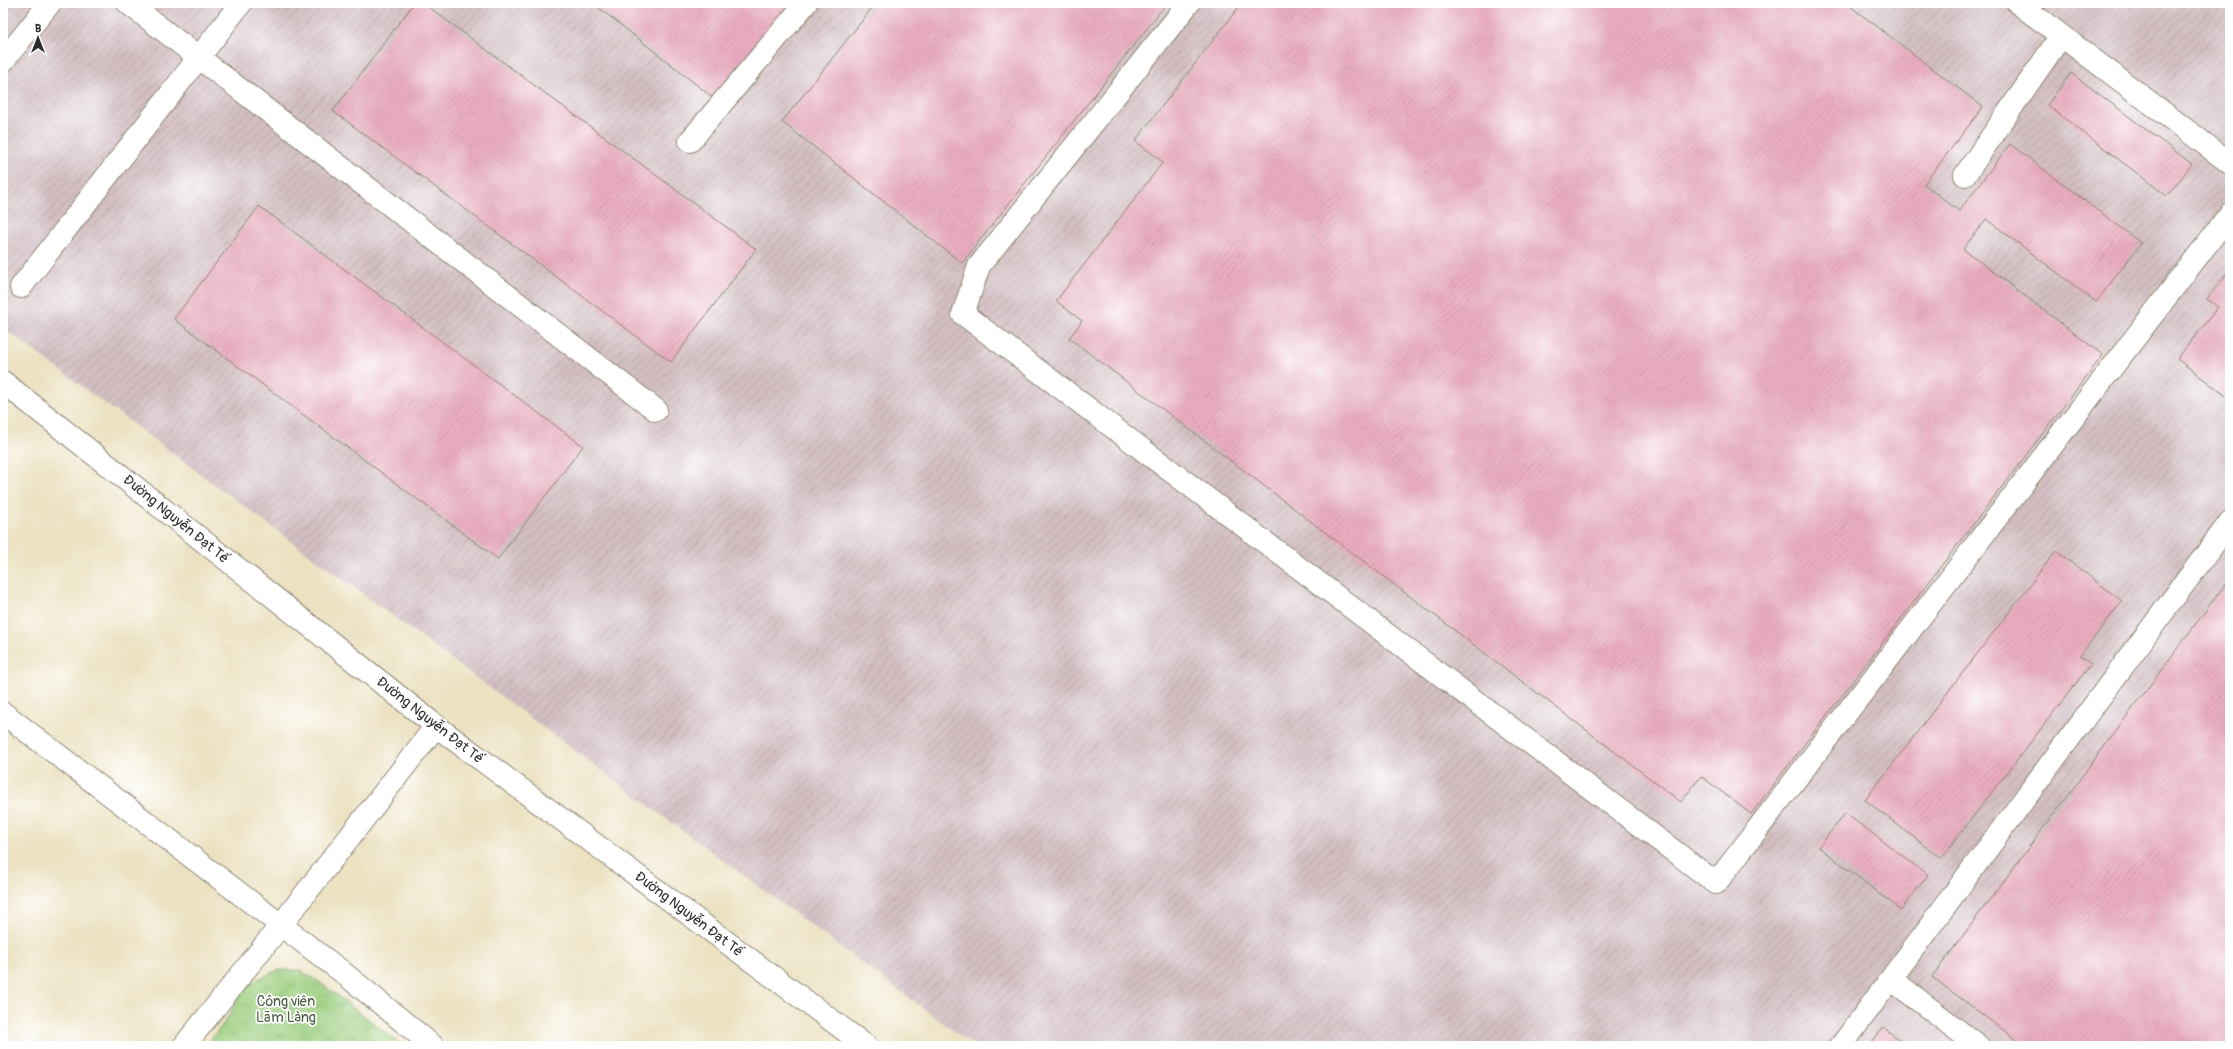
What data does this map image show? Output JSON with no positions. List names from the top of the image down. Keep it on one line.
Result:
{"streets":{"street":["Đường Nguyễn Đạt Tế"]},"parks":["Công viên Lãm Làng"],"north":"top"}
